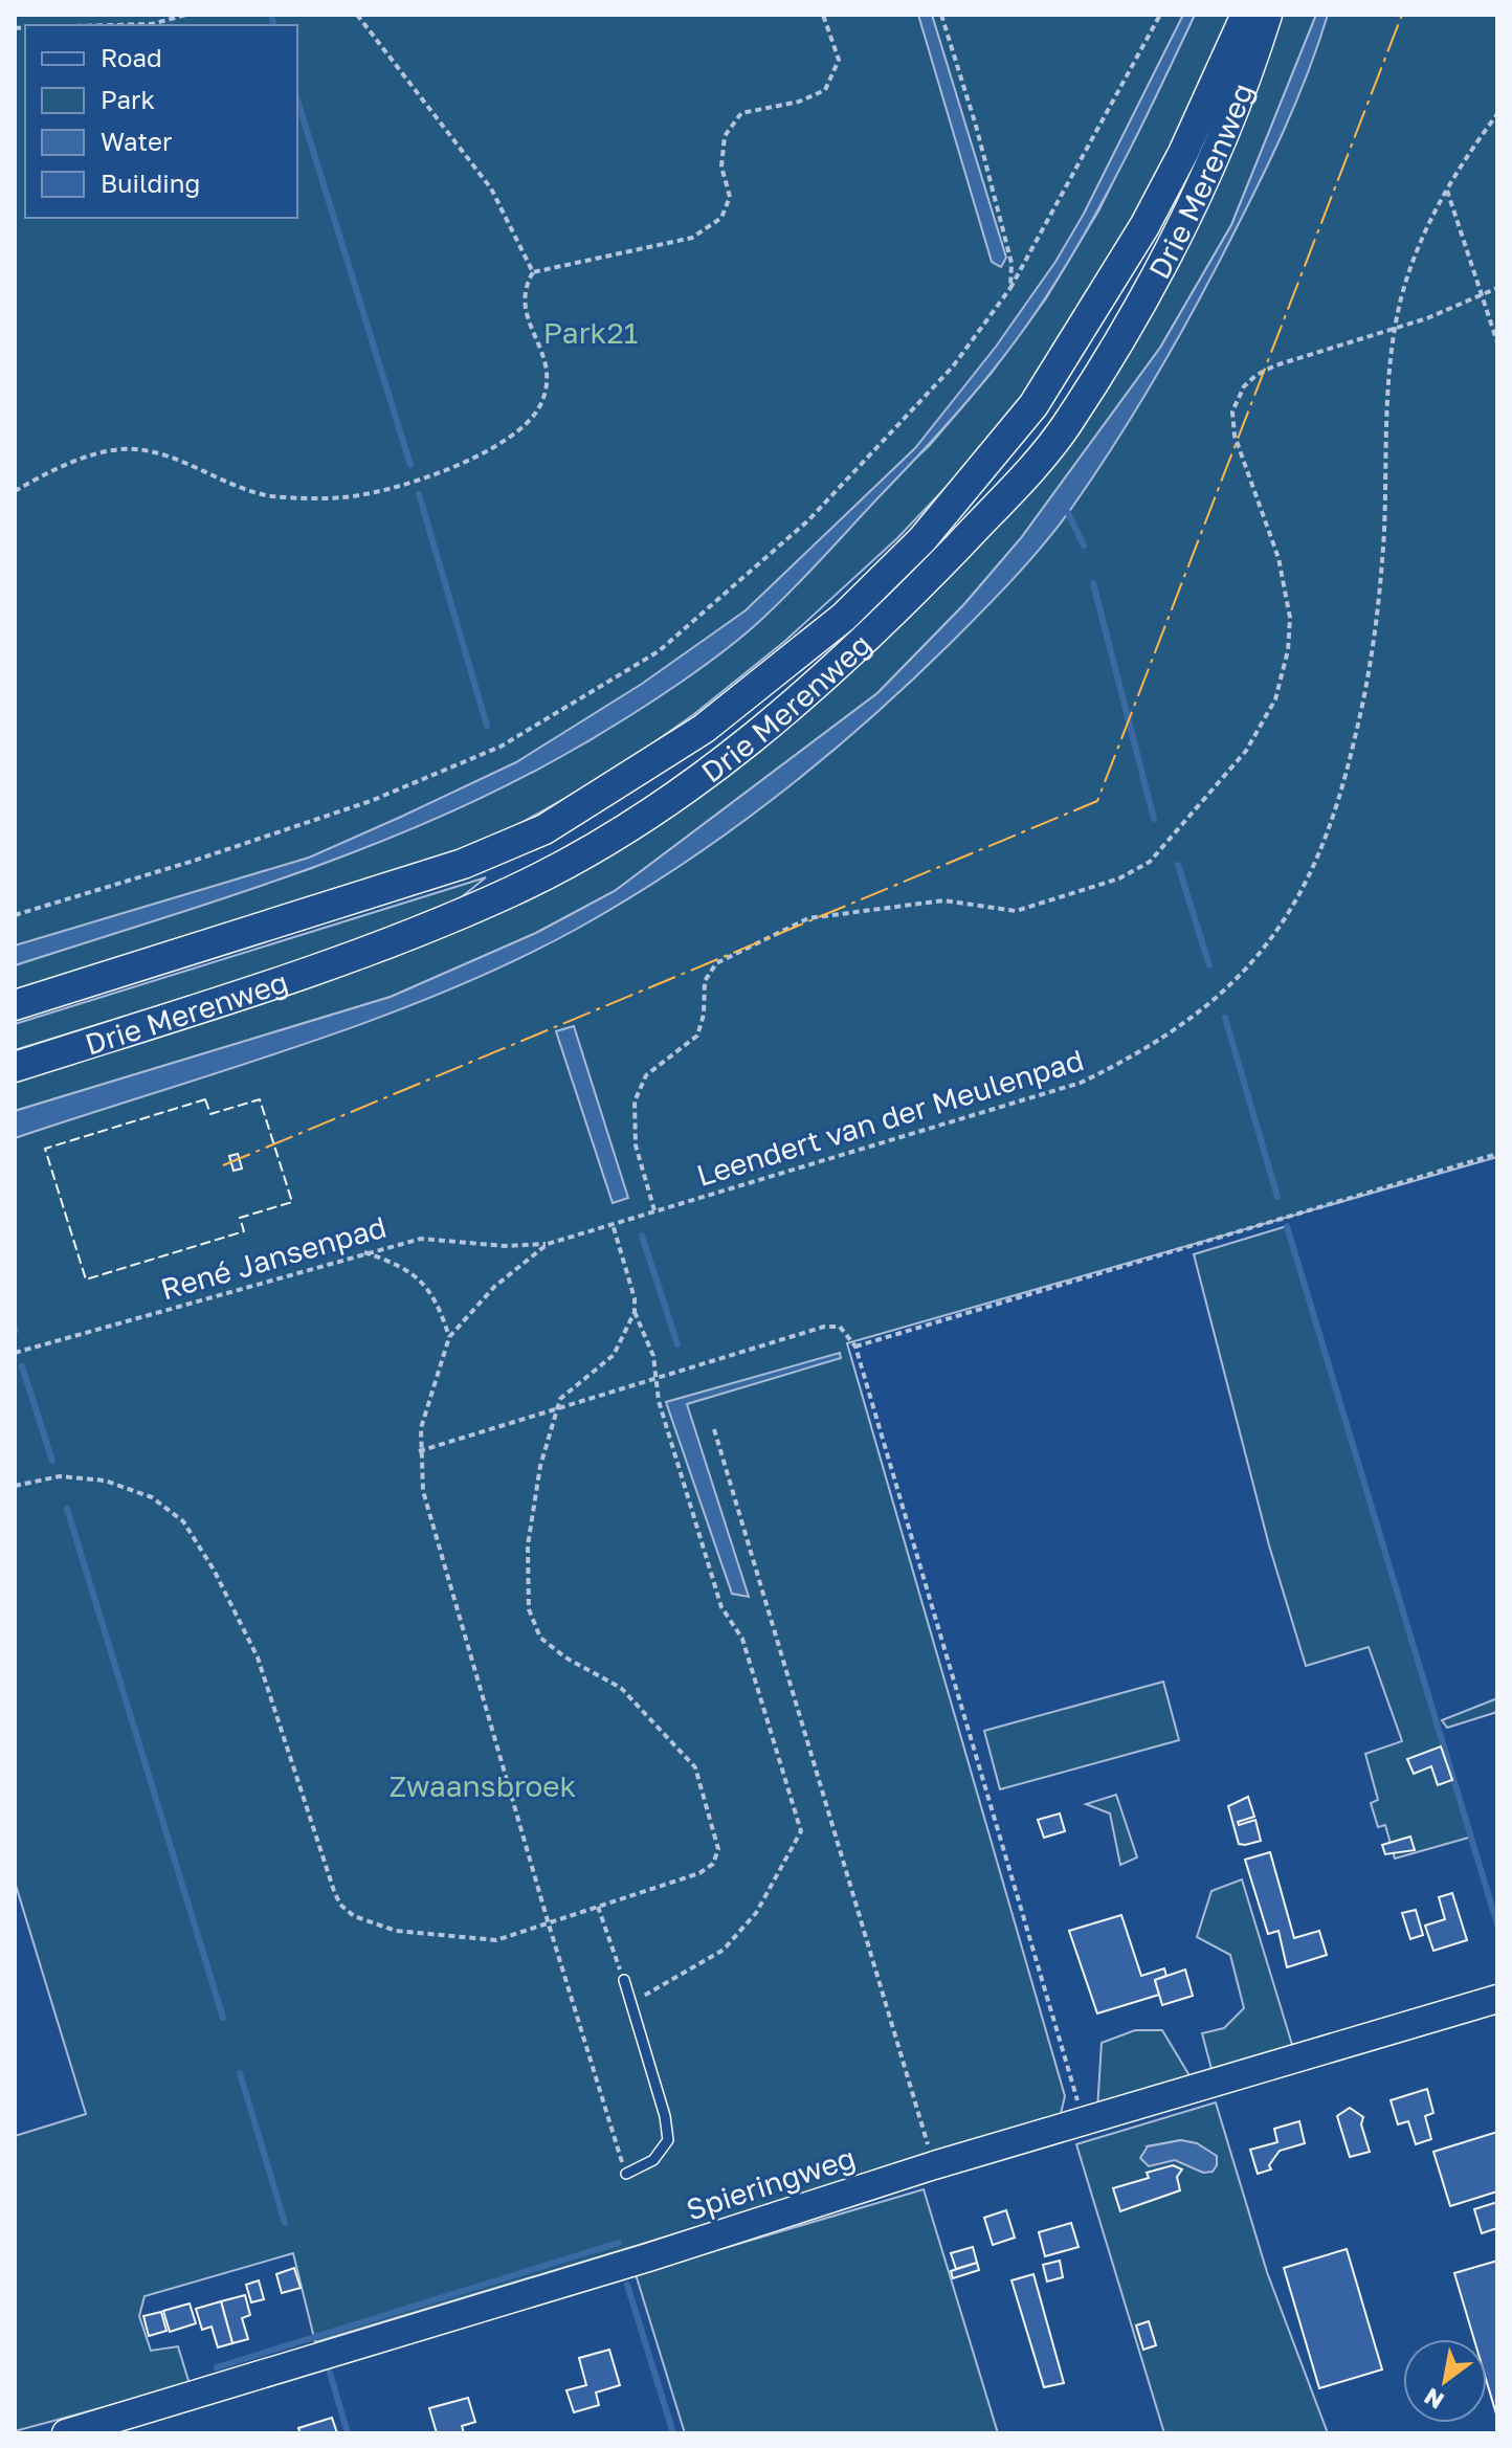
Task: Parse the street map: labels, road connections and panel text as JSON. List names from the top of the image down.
{
  "streets": {
    "main road": ["Drie Merenweg"],
    "street": ["Spieringweg"],
    "path": ["Leendert van der Meulenpad", "René Jansenpad"]
  },
  "crossings": [
    ["Leendert van der Meulenpad", "René Jansenpad"]
  ],
  "parks": ["Park21", "Zwaansbroek"],
  "legend": [
    "Road",
    "Park",
    "Water",
    "Building"
  ],
  "north": "bottom left"
}
